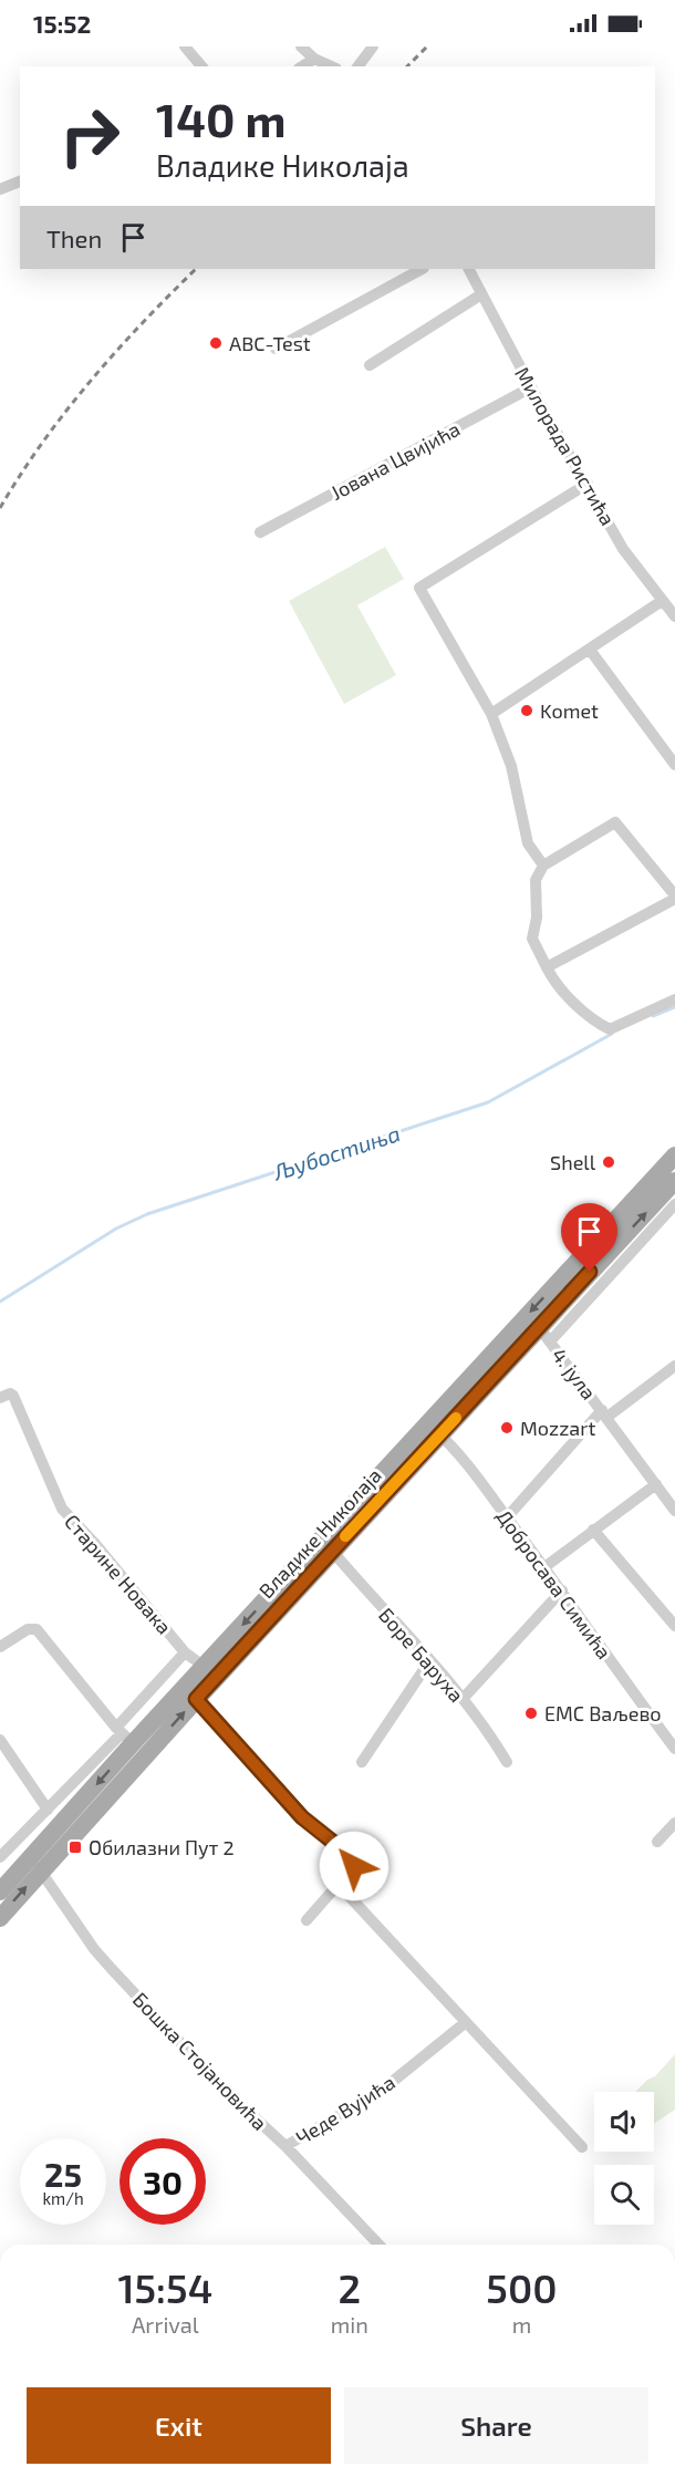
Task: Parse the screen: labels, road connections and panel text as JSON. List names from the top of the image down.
{
  "streets": {
    "main road": ["Владике Николаја"],
    "street": [
      "Милорада Ристића",
      "Јована Цвијића",
      "4. јула",
      "Старине Новака",
      "Добросава Симића",
      "Боре Баруха",
      "Бошка Стојановића",
      "Чеде Вујића"
    ]
  },
  "crossings": [
    ["Милорада Ристића", "Јована Цвијића"],
    ["4. јула", "Владике Николаја"],
    ["Владике Николаја", "Старине Новака"],
    ["Владике Николаја", "Добросава Симића"],
    ["Владике Николаја", "Боре Баруха"],
    ["Владике Николаја", "Бошка Стојановића"],
    ["Старине Новака", "Бошка Стојановића"],
    ["Бошка Стојановића", "Чеде Вујића"]
  ],
  "water": ["Љубостиња"],
  "places": {
    "other": [
      "ABC-Test",
      "Komet",
      "Shell",
      "Mozzart",
      "ЕМС Ваљево"
    ],
    "transit": ["Обилазни Пут 2"]
  },
  "page": {
    "status": "15:52",
    "turn": ["140 m", "Владике Николаја"],
    "then": "Then",
    "speed": "25 km/h",
    "limit": "30",
    "eta": [
      "15:54",
      "Arrival",
      "2",
      "min",
      "500",
      "m"
    ],
    "buttons": ["Exit", "Share"]
  }
}
